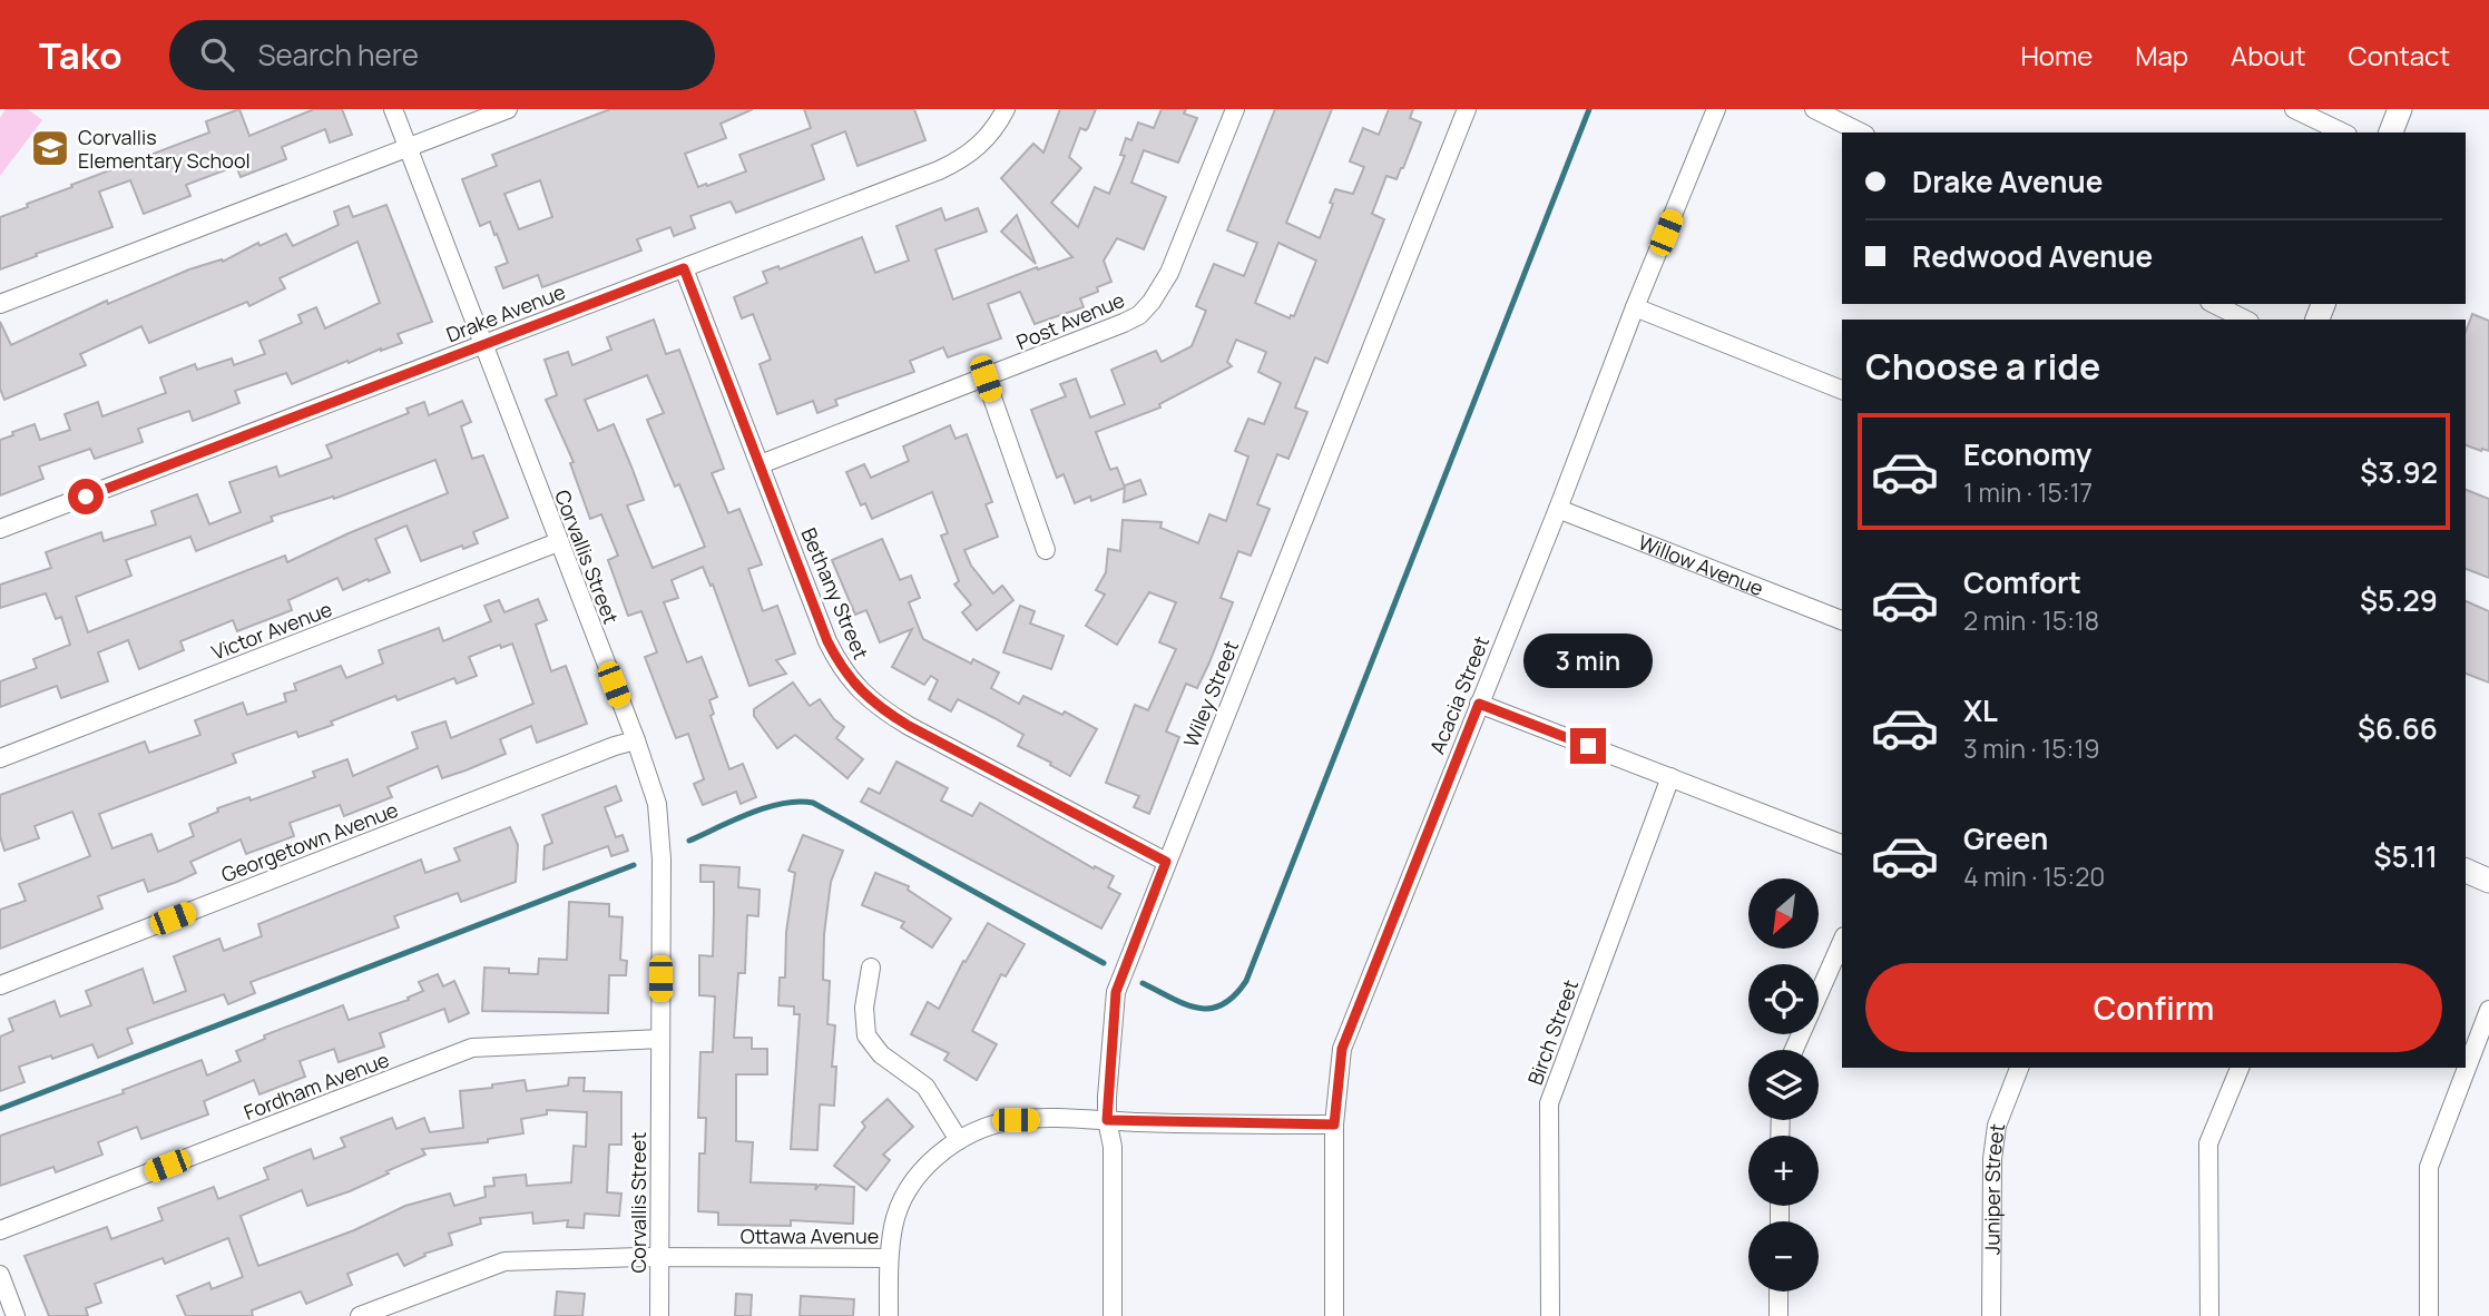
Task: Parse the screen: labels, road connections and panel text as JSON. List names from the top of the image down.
{
  "streets": {
    "street": [
      "Drake Avenue",
      "Post Avenue",
      "Corvallis Street",
      "Willow Avenue",
      "Bethany Street",
      "Victor Avenue",
      "Wiley Street",
      "Acacia Street",
      "Georgetown Avenue",
      "Birch Street",
      "Fordham Avenue",
      "Juniper Street",
      "Ottawa Avenue"
    ]
  },
  "crossings": [
    ["Drake Avenue", "Corvallis Street"],
    ["Drake Avenue", "Bethany Street"],
    ["Post Avenue", "Bethany Street"],
    ["Corvallis Street", "Victor Avenue"],
    ["Corvallis Street", "Georgetown Avenue"],
    ["Corvallis Street", "Fordham Avenue"],
    ["Corvallis Street", "Ottawa Avenue"],
    ["Willow Avenue", "Acacia Street"],
    ["Bethany Street", "Wiley Street"],
    ["Wiley Street", "Ottawa Avenue"],
    ["Acacia Street", "Ottawa Avenue"]
  ],
  "places": {
    "school or university": ["Corvallis Elementary School"]
  },
  "north": "bottom left",
  "page": {
    "header": "Tako",
    "search": "Search here",
    "nav": [
      "Home",
      "Map",
      "About",
      "Contact"
    ],
    "banner": ["Drake Avenue", "Redwood Avenue"],
    "heading": "Choose a ride",
    "list": [
      {
        "name": "Economy",
        "note": "1 min · 15:17",
        "value": "$3.92"
      },
      {
        "name": "Comfort",
        "note": "2 min · 15:18",
        "value": "$5.29"
      },
      {
        "name": "XL",
        "note": "3 min · 15:19",
        "value": "$6.66"
      },
      {
        "name": "Green",
        "note": "4 min · 15:20",
        "value": "$5.11"
      }
    ],
    "bubble": "3 min",
    "map_buttons": ["+", "−"],
    "buttons": "Confirm"
  }
}
